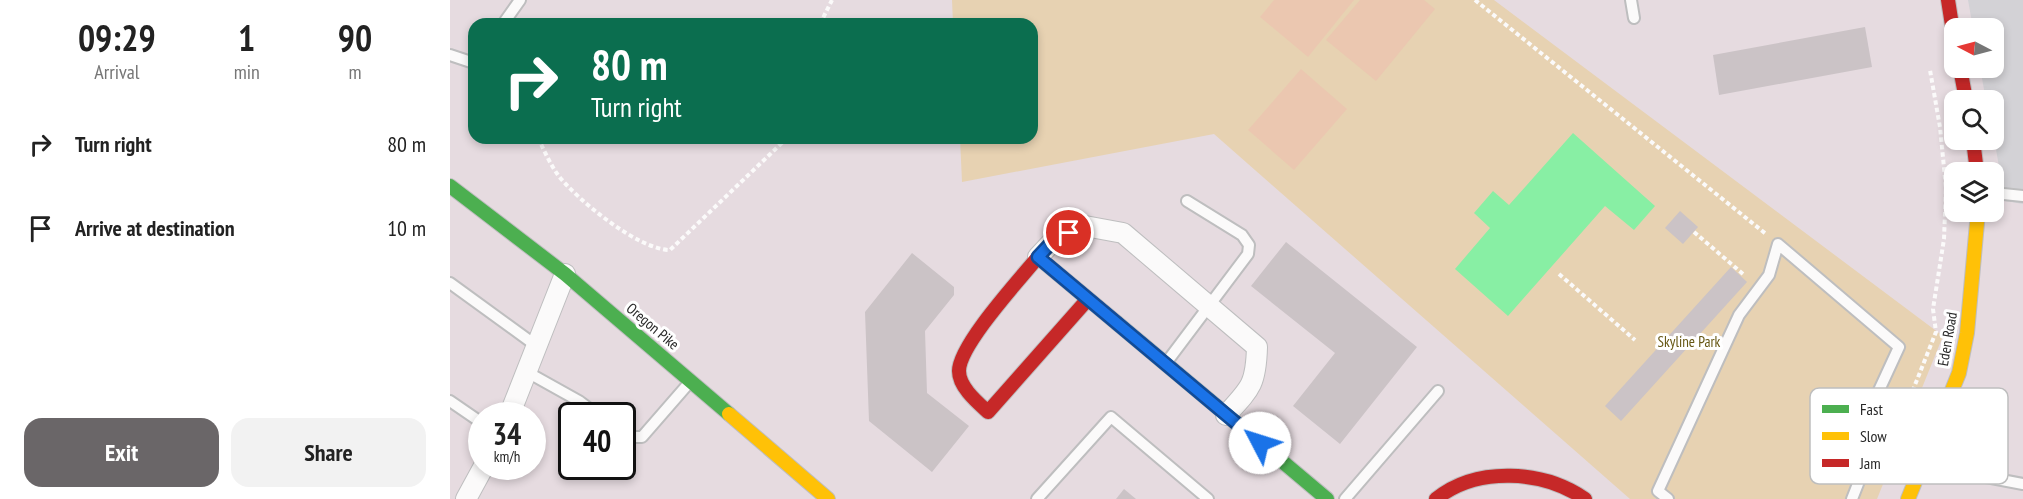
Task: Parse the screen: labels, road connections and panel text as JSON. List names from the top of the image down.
{
  "streets": {
    "street": ["Oregon Pike", "Eden Road"]
  },
  "parks": ["Skyline Park"],
  "legend": ["Fast", "Slow", "Jam"],
  "north": "left",
  "page": {
    "eta": [
      "09:29",
      "Arrival",
      "1",
      "min",
      "90",
      "m"
    ],
    "turn": ["80 m", "Turn right"],
    "list": [
      {
        "name": "Turn right",
        "value": "80 m"
      },
      {
        "name": "Arrive at destination",
        "value": "10 m"
      }
    ],
    "speed": "34 km/h",
    "limit": "40",
    "buttons": ["Exit", "Share"]
  }
}
